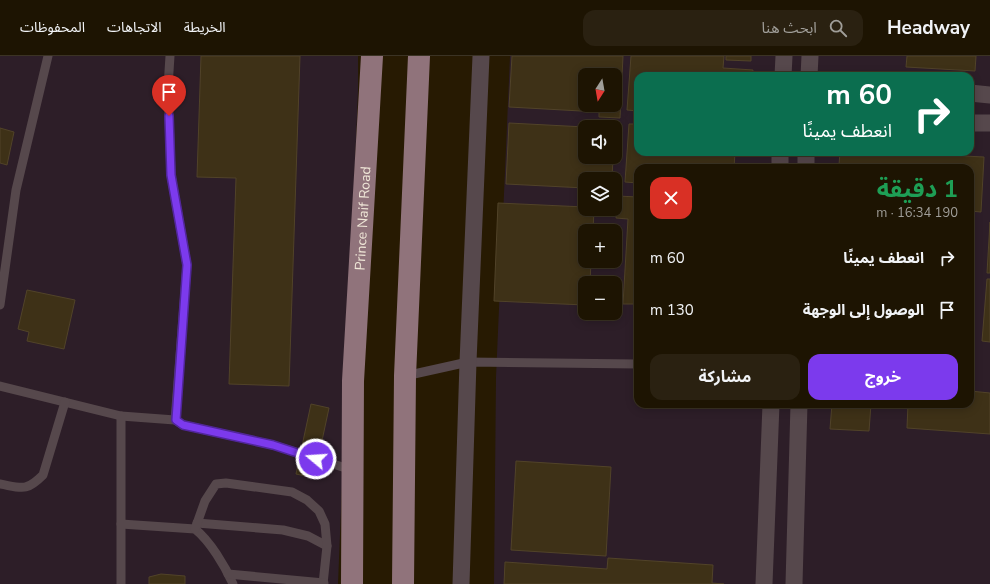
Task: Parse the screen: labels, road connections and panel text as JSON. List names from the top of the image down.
{
  "streets": {
    "main road": ["Prince Naif Road"]
  },
  "north": "bottom",
  "page": {
    "header": "Headway",
    "search": "ابحث هنا",
    "nav": ["الخريطة", "الاتجاهات", "المحفوظات"],
    "map_buttons": ["+", "−"],
    "turn": ["60 m", "انعطف يمينًا"],
    "heading": ["1 دقيقة", "190 m · 16:34"],
    "list": [
      {
        "name": "انعطف يمينًا",
        "value": "60 m"
      },
      {
        "name": "الوصول إلى الوجهة",
        "value": "130 m"
      }
    ],
    "buttons": ["خروج", "مشاركة"]
  }
}
